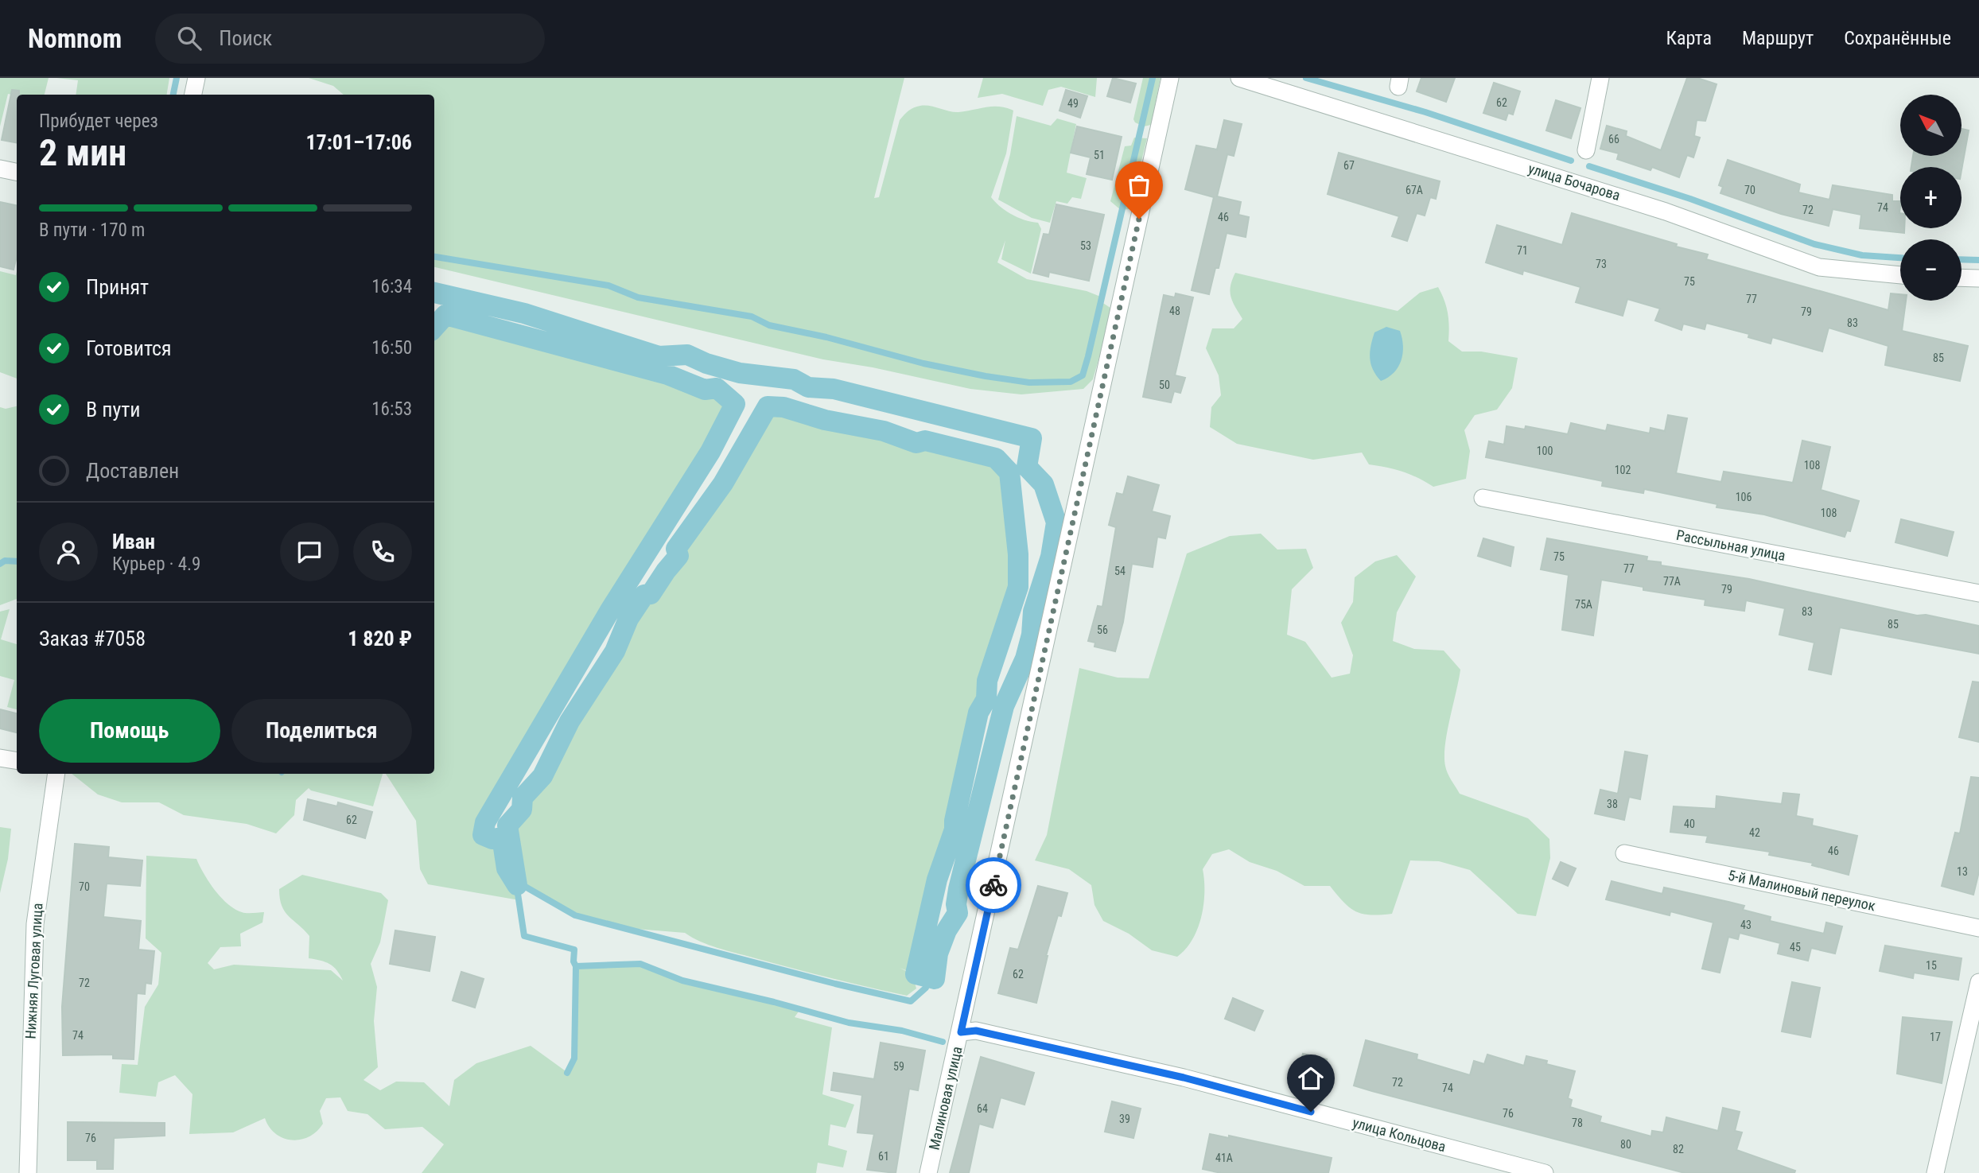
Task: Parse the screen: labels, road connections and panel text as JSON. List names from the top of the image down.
{
  "streets": {
    "street": [
      "улица Бочарова",
      "Рассыльная улица",
      "5-й Малиновый переулок",
      "Нижняя Луговая улица",
      "Малиновая улица",
      "улица Кольцова"
    ]
  },
  "crossings": [
    ["Малиновая улица", "улица Кольцова"]
  ],
  "house_numbers": [
    "62",
    "49",
    "66",
    "51",
    "67",
    "67А",
    "70",
    "74",
    "72",
    "46",
    "53",
    "71",
    "73",
    "75",
    "77",
    "48",
    "79",
    "83",
    "85",
    "50",
    "100",
    "108",
    "102",
    "106",
    "108",
    "75",
    "77",
    "54",
    "77А",
    "79",
    "75А",
    "83",
    "85",
    "56",
    "38",
    "62",
    "40",
    "42",
    "46",
    "13",
    "70",
    "43",
    "45",
    "15",
    "62",
    "72",
    "74",
    "17",
    "59",
    "72",
    "74",
    "64",
    "76",
    "39",
    "78",
    "76",
    "80",
    "82",
    "61",
    "41А"
  ],
  "north": "top left",
  "page": {
    "header": "Nomnom",
    "search": "Поиск",
    "nav": ["Карта", "Маршрут", "Сохранённые"],
    "map_buttons": ["+", "−"],
    "heading": ["2 мин", "Прибудет через", "17:01–17:06"],
    "panel": [
      "Иван",
      "Курьер · 4.9",
      "Заказ #7058",
      "1 820 ₽"
    ],
    "bar": "В пути · 170 m",
    "list": [
      ["Принят", "16:34"],
      ["Готовится", "16:50"],
      ["В пути", "16:53"],
      "Доставлен"
    ],
    "buttons": ["Помощь", "Поделиться"]
  }
}
